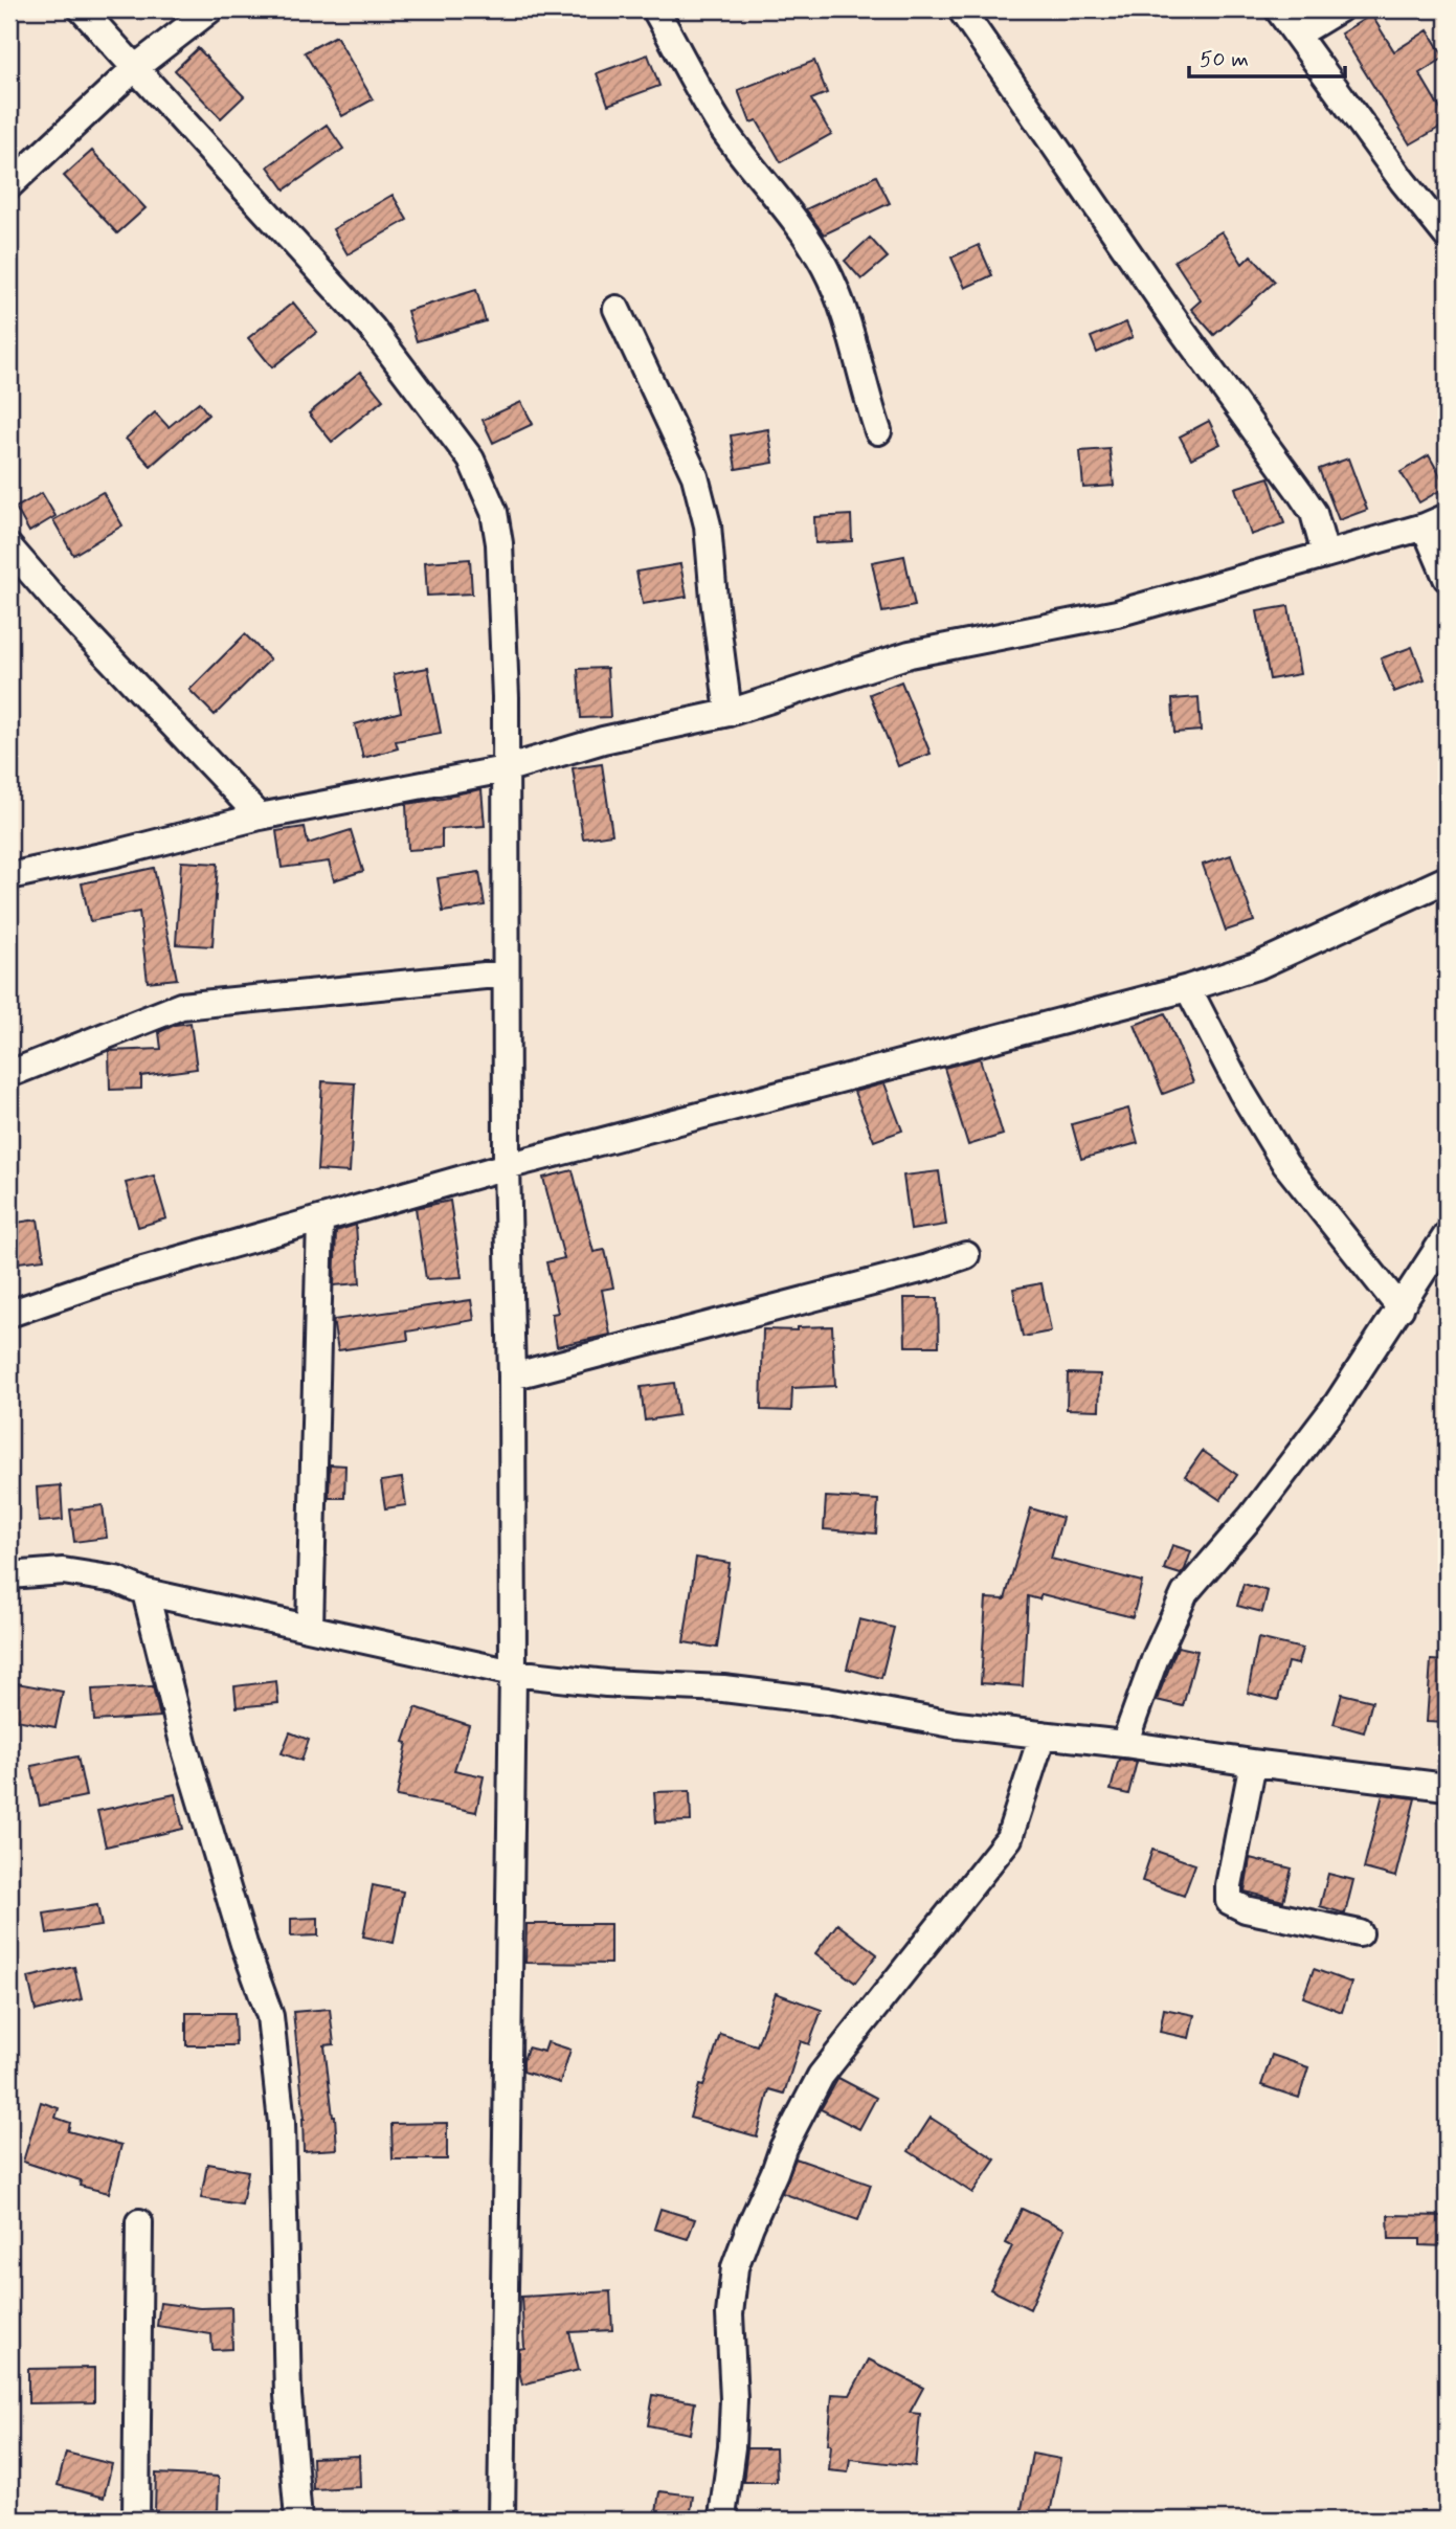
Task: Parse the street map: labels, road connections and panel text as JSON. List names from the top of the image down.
{
  "scale_bar": "50 m"
}
